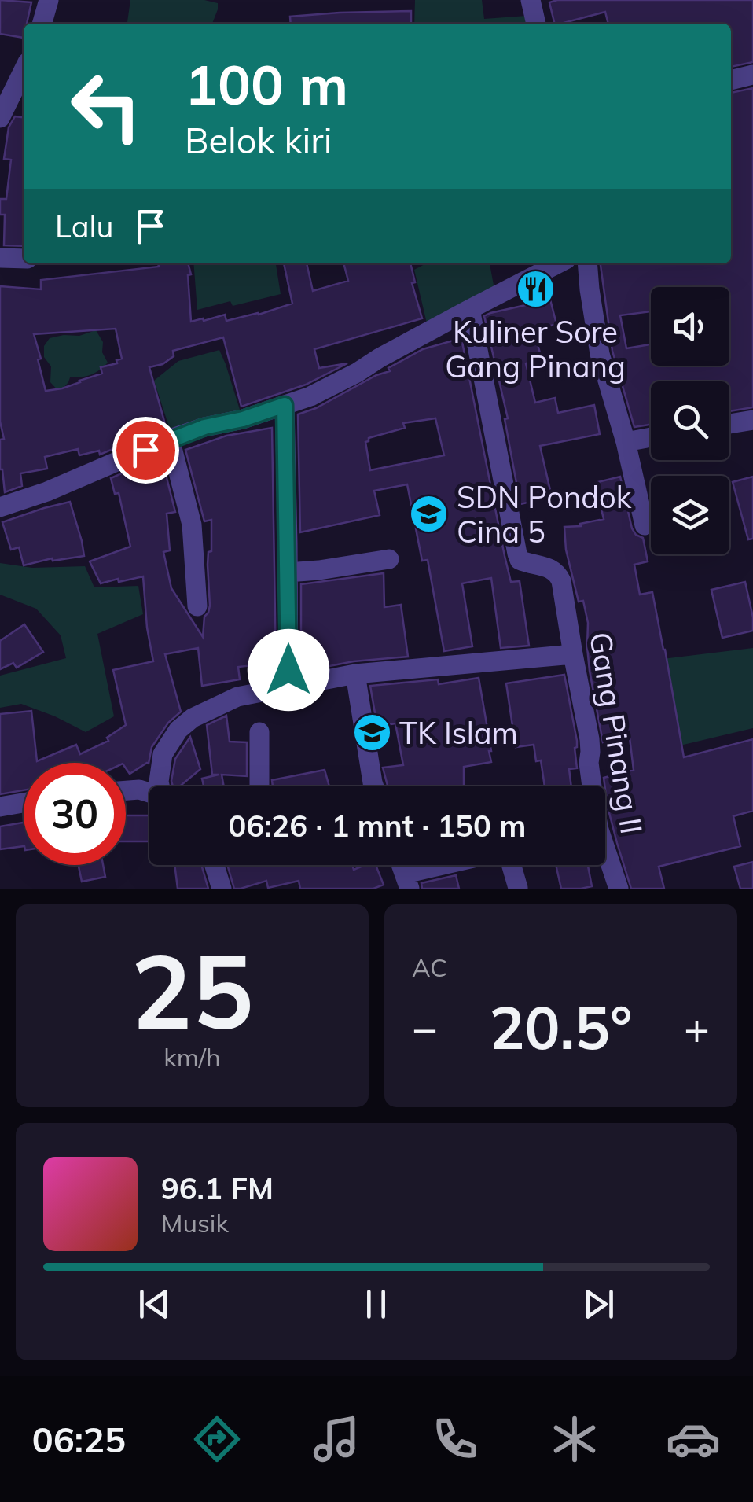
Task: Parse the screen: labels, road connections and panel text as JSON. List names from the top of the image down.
{
  "streets": {
    "street": ["Gang Pinang II"]
  },
  "places": {
    "restaurant": ["Kuliner Sore Gang Pinang"],
    "school or university": ["SDN Pondok Cina 5", "TK Islam"]
  },
  "page": {
    "turn": ["100 m", "Belok kiri"],
    "then": "Lalu",
    "limit": "30",
    "trip": "06:26 · 1 mnt · 150 m",
    "tile": [
      ["25", "km/h"],
      "AC"
    ],
    "heat": ["−", "20.5°", "+"],
    "song": ["96.1 FM", "Musik"],
    "tabs": "06:25"
  }
}
